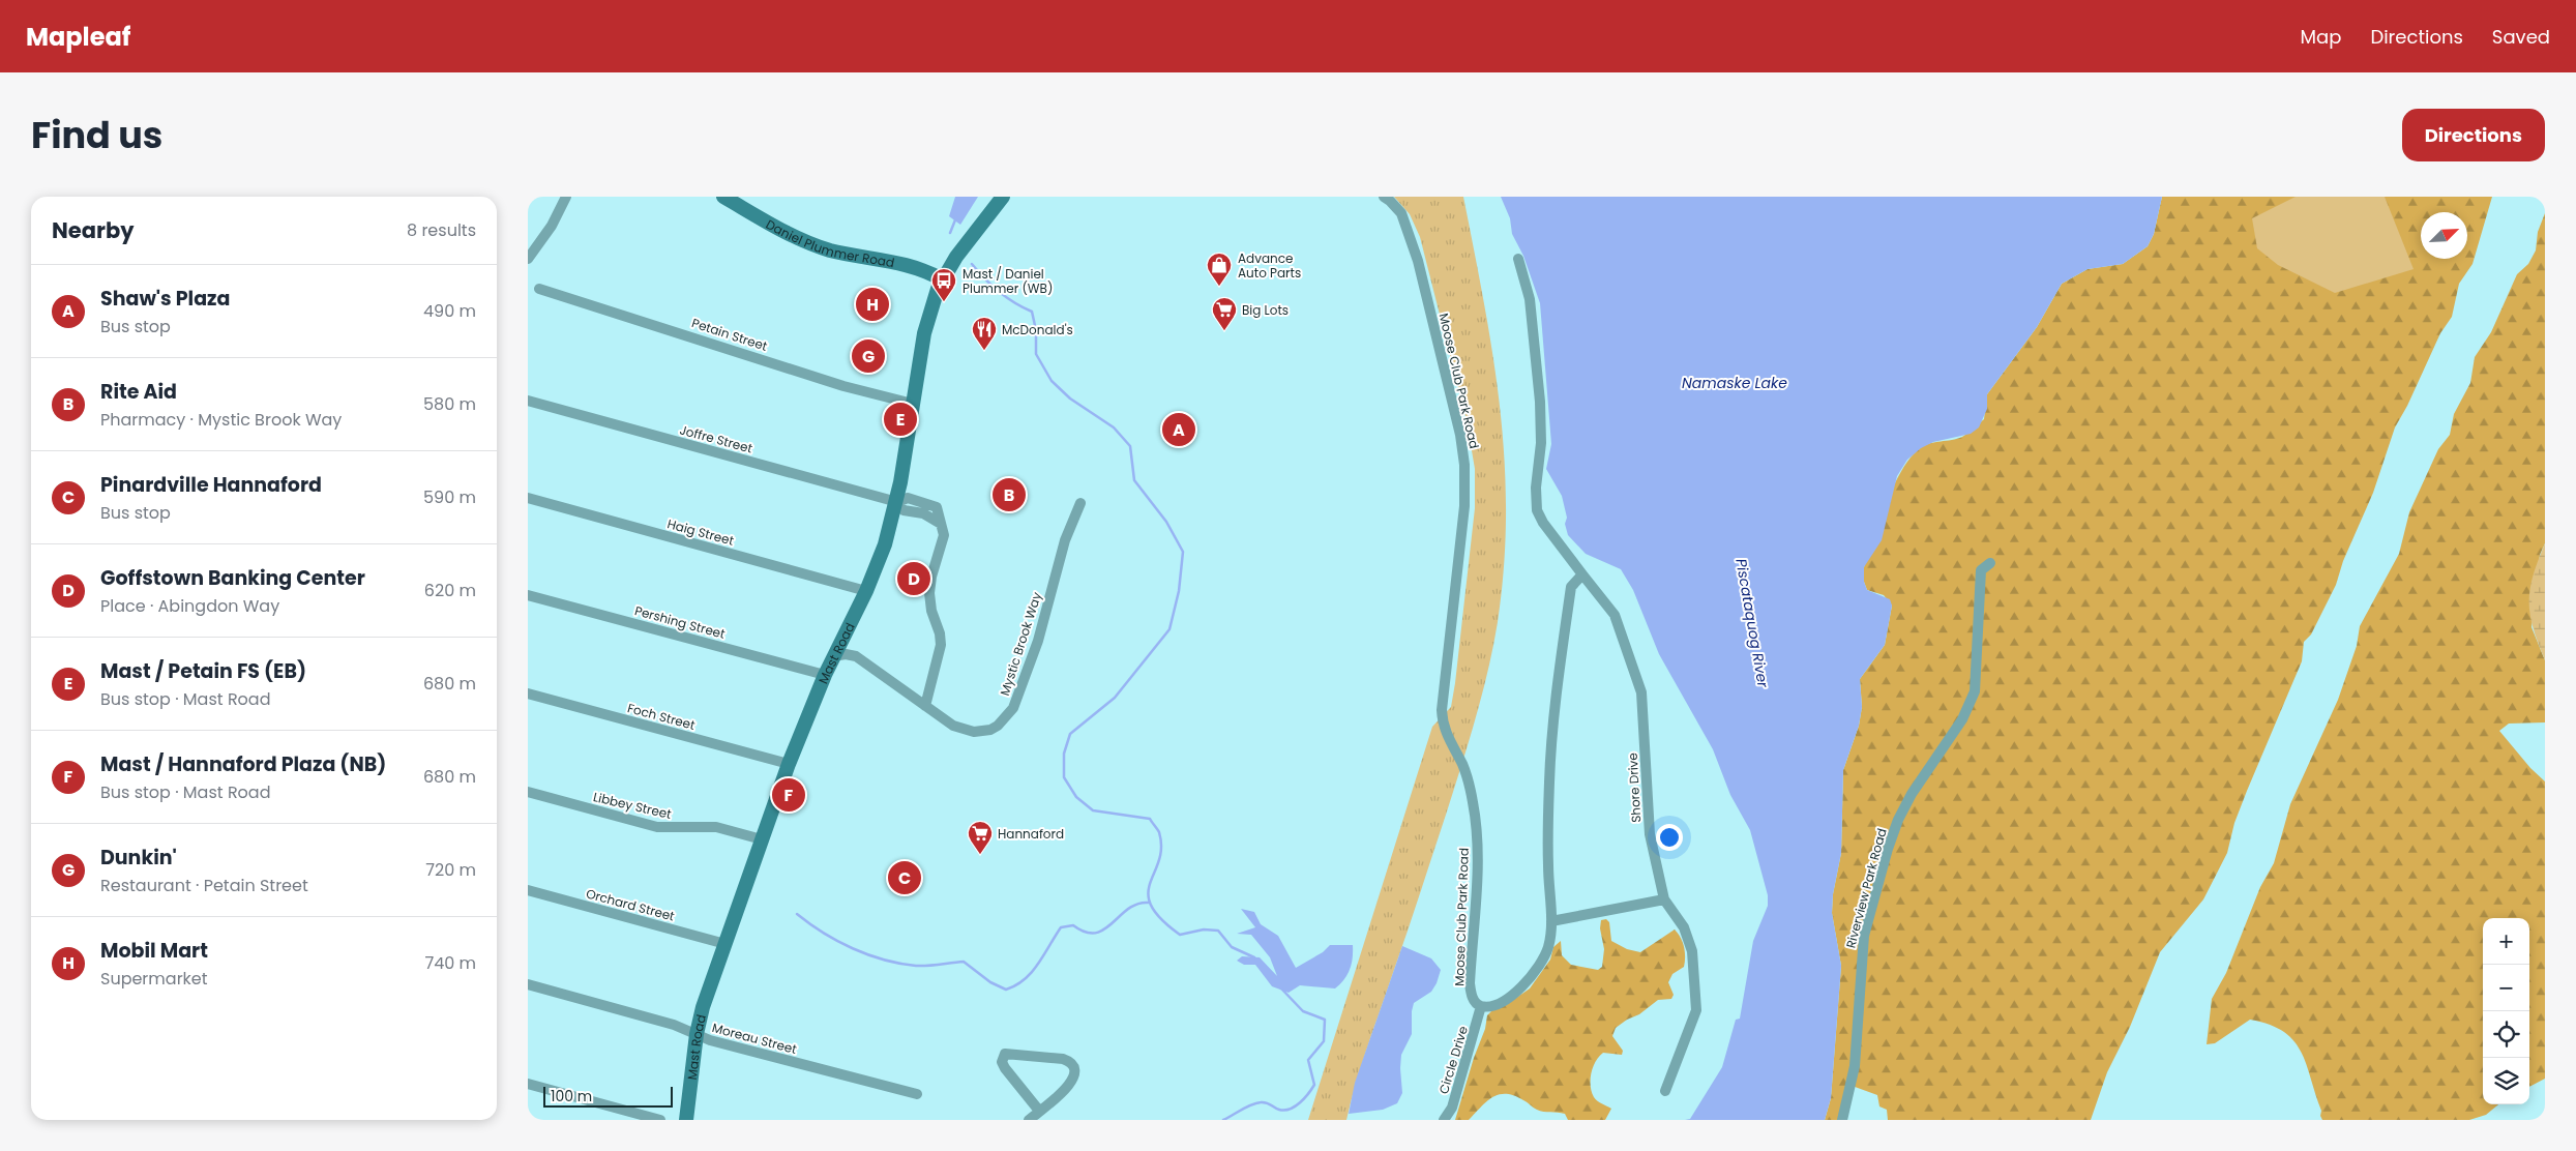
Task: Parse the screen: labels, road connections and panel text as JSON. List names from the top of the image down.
{
  "streets": {
    "main road": ["Daniel Plummer Road", "Mast Road"],
    "street": [
      "Petain Street",
      "Moose Club Park Road",
      "Joffre Street",
      "Haig Street",
      "Pershing Street",
      "Mystic Brook Way",
      "Foch Street",
      "Shore Drive",
      "Libbey Street",
      "Riverview Park Road",
      "Orchard Street",
      "Moreau Street",
      "Circle Drive"
    ]
  },
  "crossings": [
    ["Daniel Plummer Road", "Mast Road"],
    ["Petain Street", "Mast Road"],
    ["Moose Club Park Road", "Circle Drive"],
    ["Joffre Street", "Mast Road"],
    ["Haig Street", "Mast Road"],
    ["Pershing Street", "Mast Road"],
    ["Mystic Brook Way", "Mast Road"],
    ["Mast Road", "Foch Street"],
    ["Mast Road", "Libbey Street"],
    ["Mast Road", "Orchard Street"],
    ["Mast Road", "Moreau Street"]
  ],
  "water": ["Namaske Lake", "Piscataquog River"],
  "places": {
    "shop": ["Advance Auto Parts"],
    "bus stop": ["Mast / Daniel Plummer (WB)"],
    "supermarket": ["Big Lots", "Hannaford"],
    "restaurant": ["McDonald's"]
  },
  "scale_bar": "100 m",
  "north": "top right",
  "page": {
    "header": "Mapleaf",
    "nav": ["Map", "Directions", "Saved"],
    "title": "Find us",
    "buttons": "Directions",
    "heading": ["Nearby", "8 results"],
    "list": [
      {
        "mark": "A",
        "name": "Shaw's Plaza",
        "note": "Bus stop",
        "value": "490 m"
      },
      {
        "mark": "B",
        "name": "Rite Aid",
        "note": "Pharmacy · Mystic Brook Way",
        "value": "580 m"
      },
      {
        "mark": "C",
        "name": "Pinardville Hannaford",
        "note": "Bus stop",
        "value": "590 m"
      },
      {
        "mark": "D",
        "name": "Goffstown Banking Center",
        "note": "Place · Abingdon Way",
        "value": "620 m"
      },
      {
        "mark": "E",
        "name": "Mast / Petain FS (EB)",
        "note": "Bus stop · Mast Road",
        "value": "680 m"
      },
      {
        "mark": "F",
        "name": "Mast / Hannaford Plaza (NB)",
        "note": "Bus stop · Mast Road",
        "value": "680 m"
      },
      {
        "mark": "G",
        "name": "Dunkin'",
        "note": "Restaurant · Petain Street",
        "value": "720 m"
      },
      {
        "mark": "H",
        "name": "Mobil Mart",
        "note": "Supermarket",
        "value": "740 m"
      }
    ],
    "pins": [
      "H",
      "G",
      "E",
      "A",
      "B",
      "D",
      "F",
      "C"
    ],
    "map_buttons": ["+", "−"],
    "scale": "100 m"
  }
}
